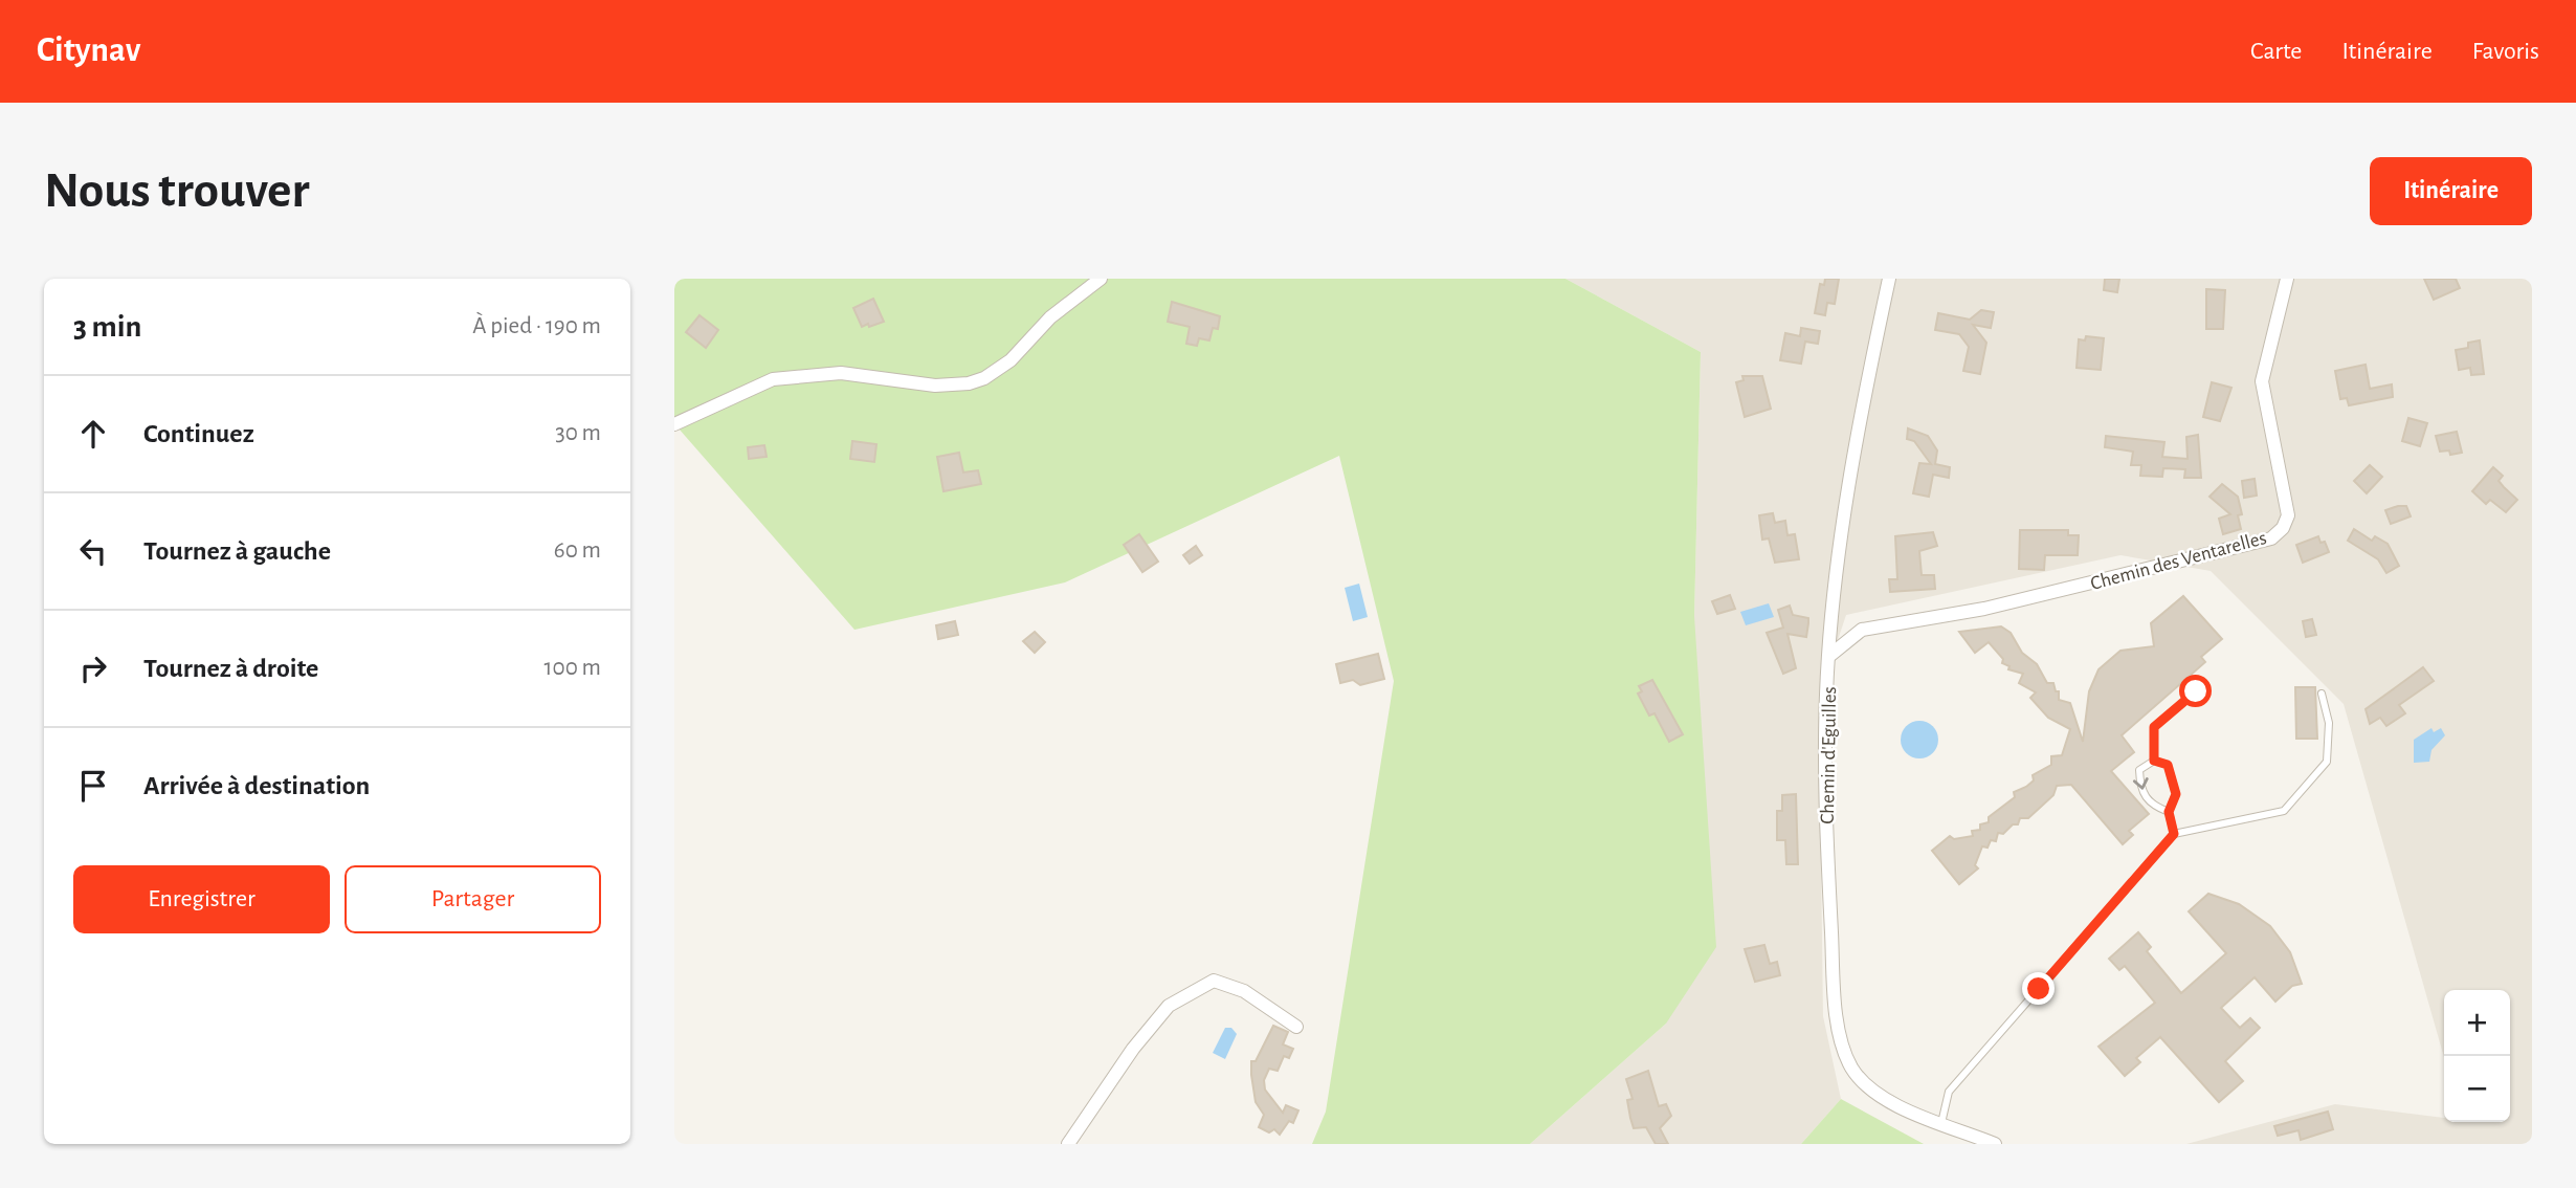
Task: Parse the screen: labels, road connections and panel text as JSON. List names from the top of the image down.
{
  "streets": {
    "street": ["Chemin des Ventarelles", "Chemin d'Eguilles"]
  },
  "crossings": [
    ["Chemin des Ventarelles", "Chemin d'Eguilles"]
  ],
  "page": {
    "header": "Citynav",
    "nav": ["Carte", "Itinéraire", "Favoris"],
    "buttons": [
      "Itinéraire",
      ["Enregistrer", "Partager"]
    ],
    "title": "Nous trouver",
    "heading": ["3 min", "À pied · 190 m"],
    "list": [
      ["Continuez", "30 m"],
      ["Tournez à gauche", "60 m"],
      ["Tournez à droite", "100 m"],
      "Arrivée à destination"
    ],
    "map_buttons": ["+", "−"]
  }
}
